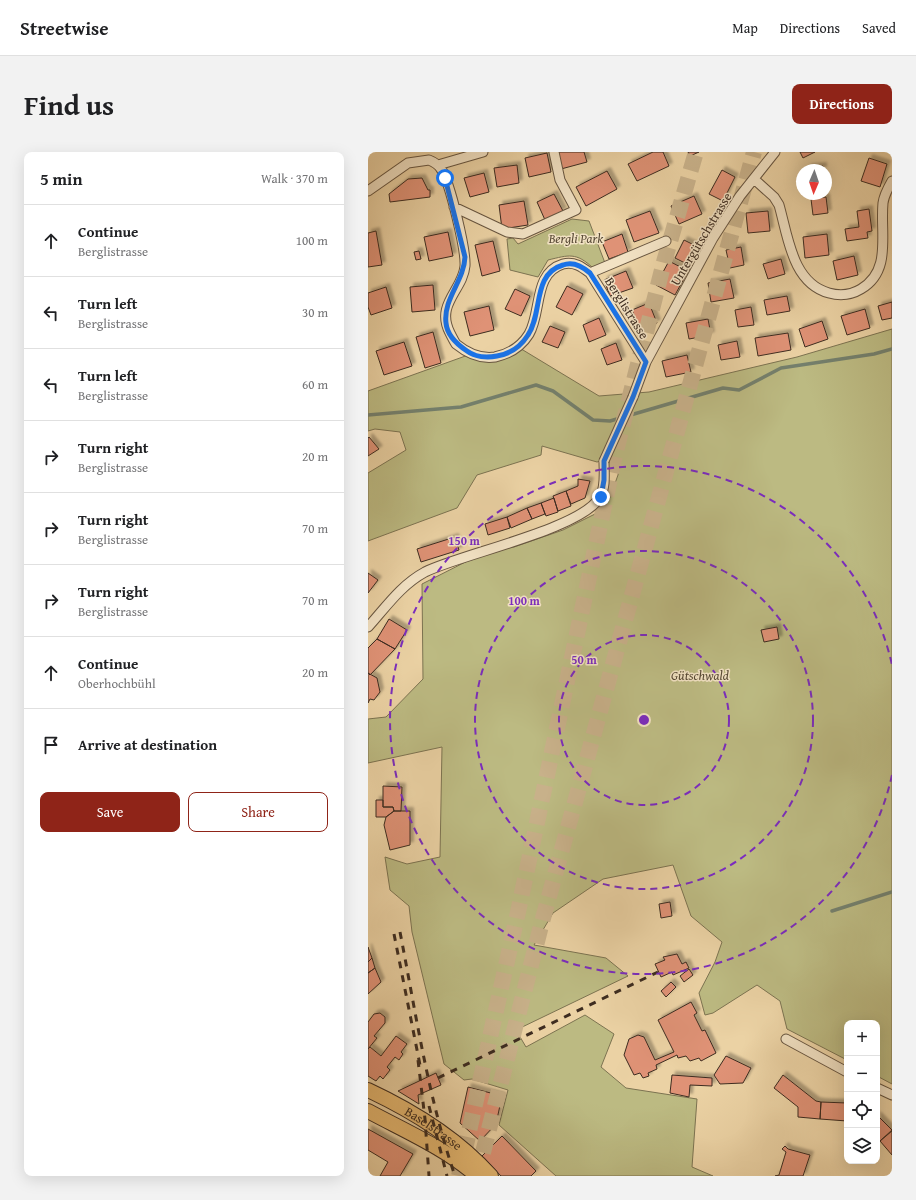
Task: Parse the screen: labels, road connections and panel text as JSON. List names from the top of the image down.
{
  "streets": {
    "main road": ["Baselstrasse"],
    "street": ["Untergütschstrasse", "Berglistrasse"]
  },
  "crossings": [
    ["Untergütschstrasse", "Berglistrasse"]
  ],
  "parks": ["Bergli Park", "Gütschwald"],
  "north": "bottom",
  "page": {
    "header": "Streetwise",
    "nav": ["Map", "Directions", "Saved"],
    "title": "Find us",
    "buttons": [
      "Directions",
      ["Save", "Share"]
    ],
    "heading": ["5 min", "Walk · 370 m"],
    "list": [
      ["Continue", "Berglistrasse", "100 m"],
      ["Turn left", "Berglistrasse", "30 m"],
      ["Turn left", "Berglistrasse", "60 m"],
      ["Turn right", "Berglistrasse", "20 m"],
      ["Turn right", "Berglistrasse", "70 m"],
      ["Turn right", "Berglistrasse", "70 m"],
      ["Continue", "Oberhochbühl", "20 m"],
      "Arrive at destination"
    ],
    "map_buttons": ["+", "−"]
  },
  "rings": ["150 m", "100 m", "50 m"]
}
